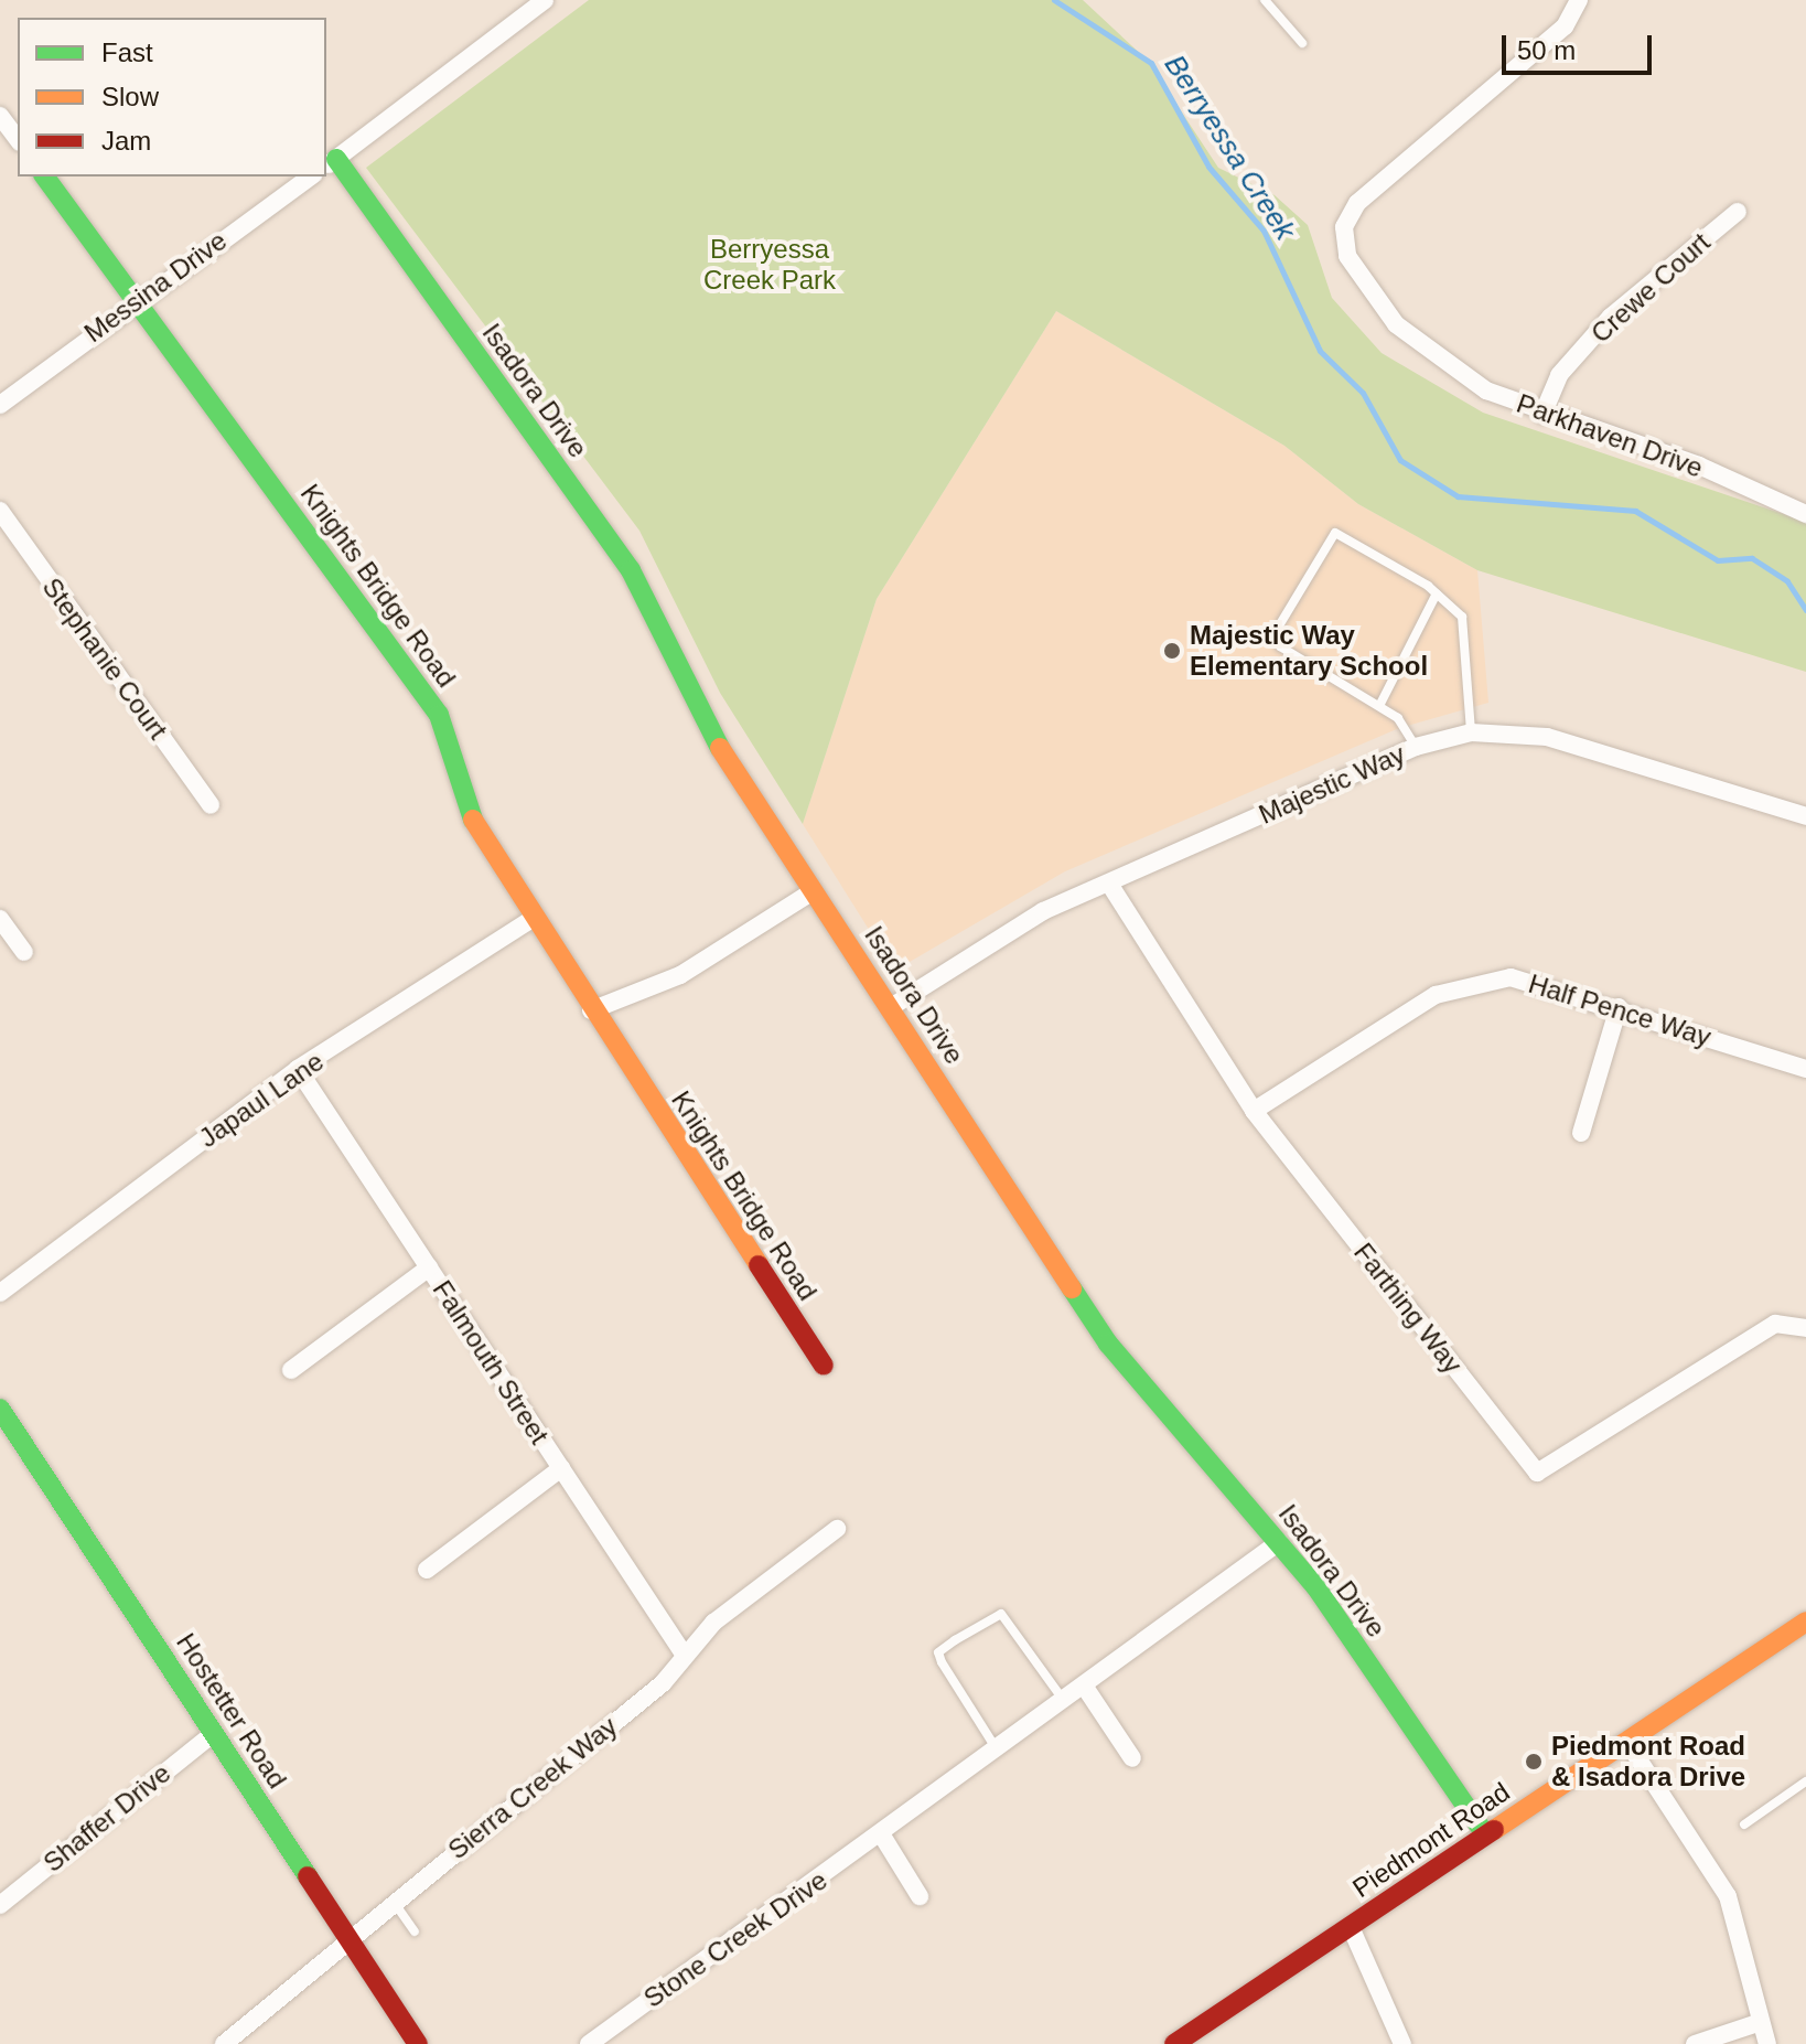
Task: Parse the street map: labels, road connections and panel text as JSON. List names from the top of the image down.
{
  "streets": {
    "street": [
      "Messina Drive",
      "Crewe Court",
      "Isadora Drive",
      "Parkhaven Drive",
      "Knights Bridge Road",
      "Stephanie Court",
      "Majestic Way",
      "Half Pence Way",
      "Japaul Lane",
      "Farthing Way",
      "Falmouth Street",
      "Hostetter Road",
      "Sierra Creek Way",
      "Shaffer Drive",
      "Piedmont Road",
      "Stone Creek Drive"
    ]
  },
  "crossings": [
    ["Messina Drive", "Knights Bridge Road"],
    ["Crewe Court", "Parkhaven Drive"],
    ["Isadora Drive", "Majestic Way"],
    ["Isadora Drive", "Piedmont Road"],
    ["Isadora Drive", "Stone Creek Drive"],
    ["Knights Bridge Road", "Japaul Lane"],
    ["Majestic Way", "Farthing Way"],
    ["Half Pence Way", "Farthing Way"],
    ["Japaul Lane", "Falmouth Street"],
    ["Falmouth Street", "Sierra Creek Way"],
    ["Hostetter Road", "Sierra Creek Way"],
    ["Hostetter Road", "Shaffer Drive"]
  ],
  "water": ["Berryessa Creek"],
  "parks": ["Berryessa Creek Park"],
  "places": ["Majestic Way Elementary School", "Piedmont Road & Isadora Drive"],
  "legend": ["Fast", "Slow", "Jam"],
  "scale_bar": "50 m"
}
